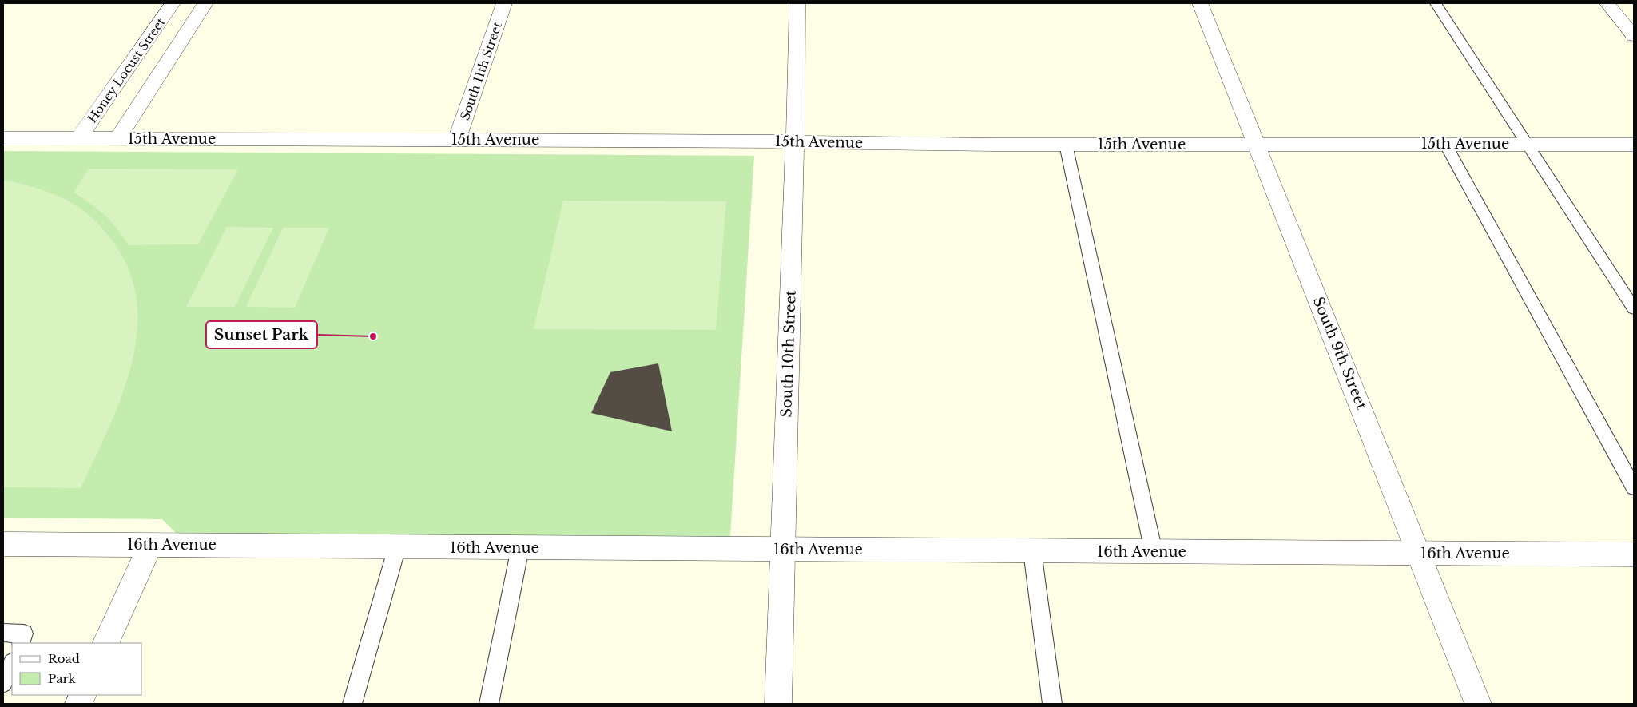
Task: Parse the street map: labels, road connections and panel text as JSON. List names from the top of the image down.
{
  "streets": {
    "street": [
      "Honey Locust Street",
      "South 11th Street",
      "15th Avenue",
      "South 9th Street",
      "South 10th Street",
      "16th Avenue"
    ]
  },
  "crossings": [
    ["Honey Locust Street", "15th Avenue"],
    ["South 11th Street", "15th Avenue"],
    ["15th Avenue", "South 9th Street"],
    ["15th Avenue", "South 10th Street"],
    ["South 9th Street", "16th Avenue"],
    ["South 10th Street", "16th Avenue"]
  ],
  "places": ["Sunset Park"],
  "legend": ["Road", "Park"]
}
